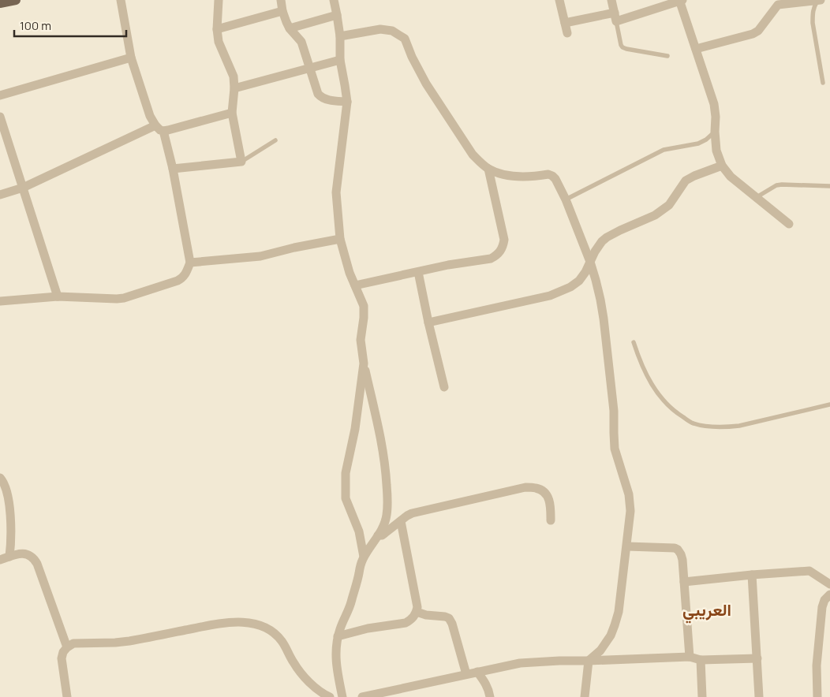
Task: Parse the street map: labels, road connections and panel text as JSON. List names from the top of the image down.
{
  "districts": ["العريبي"],
  "scale_bar": "100 m"
}
